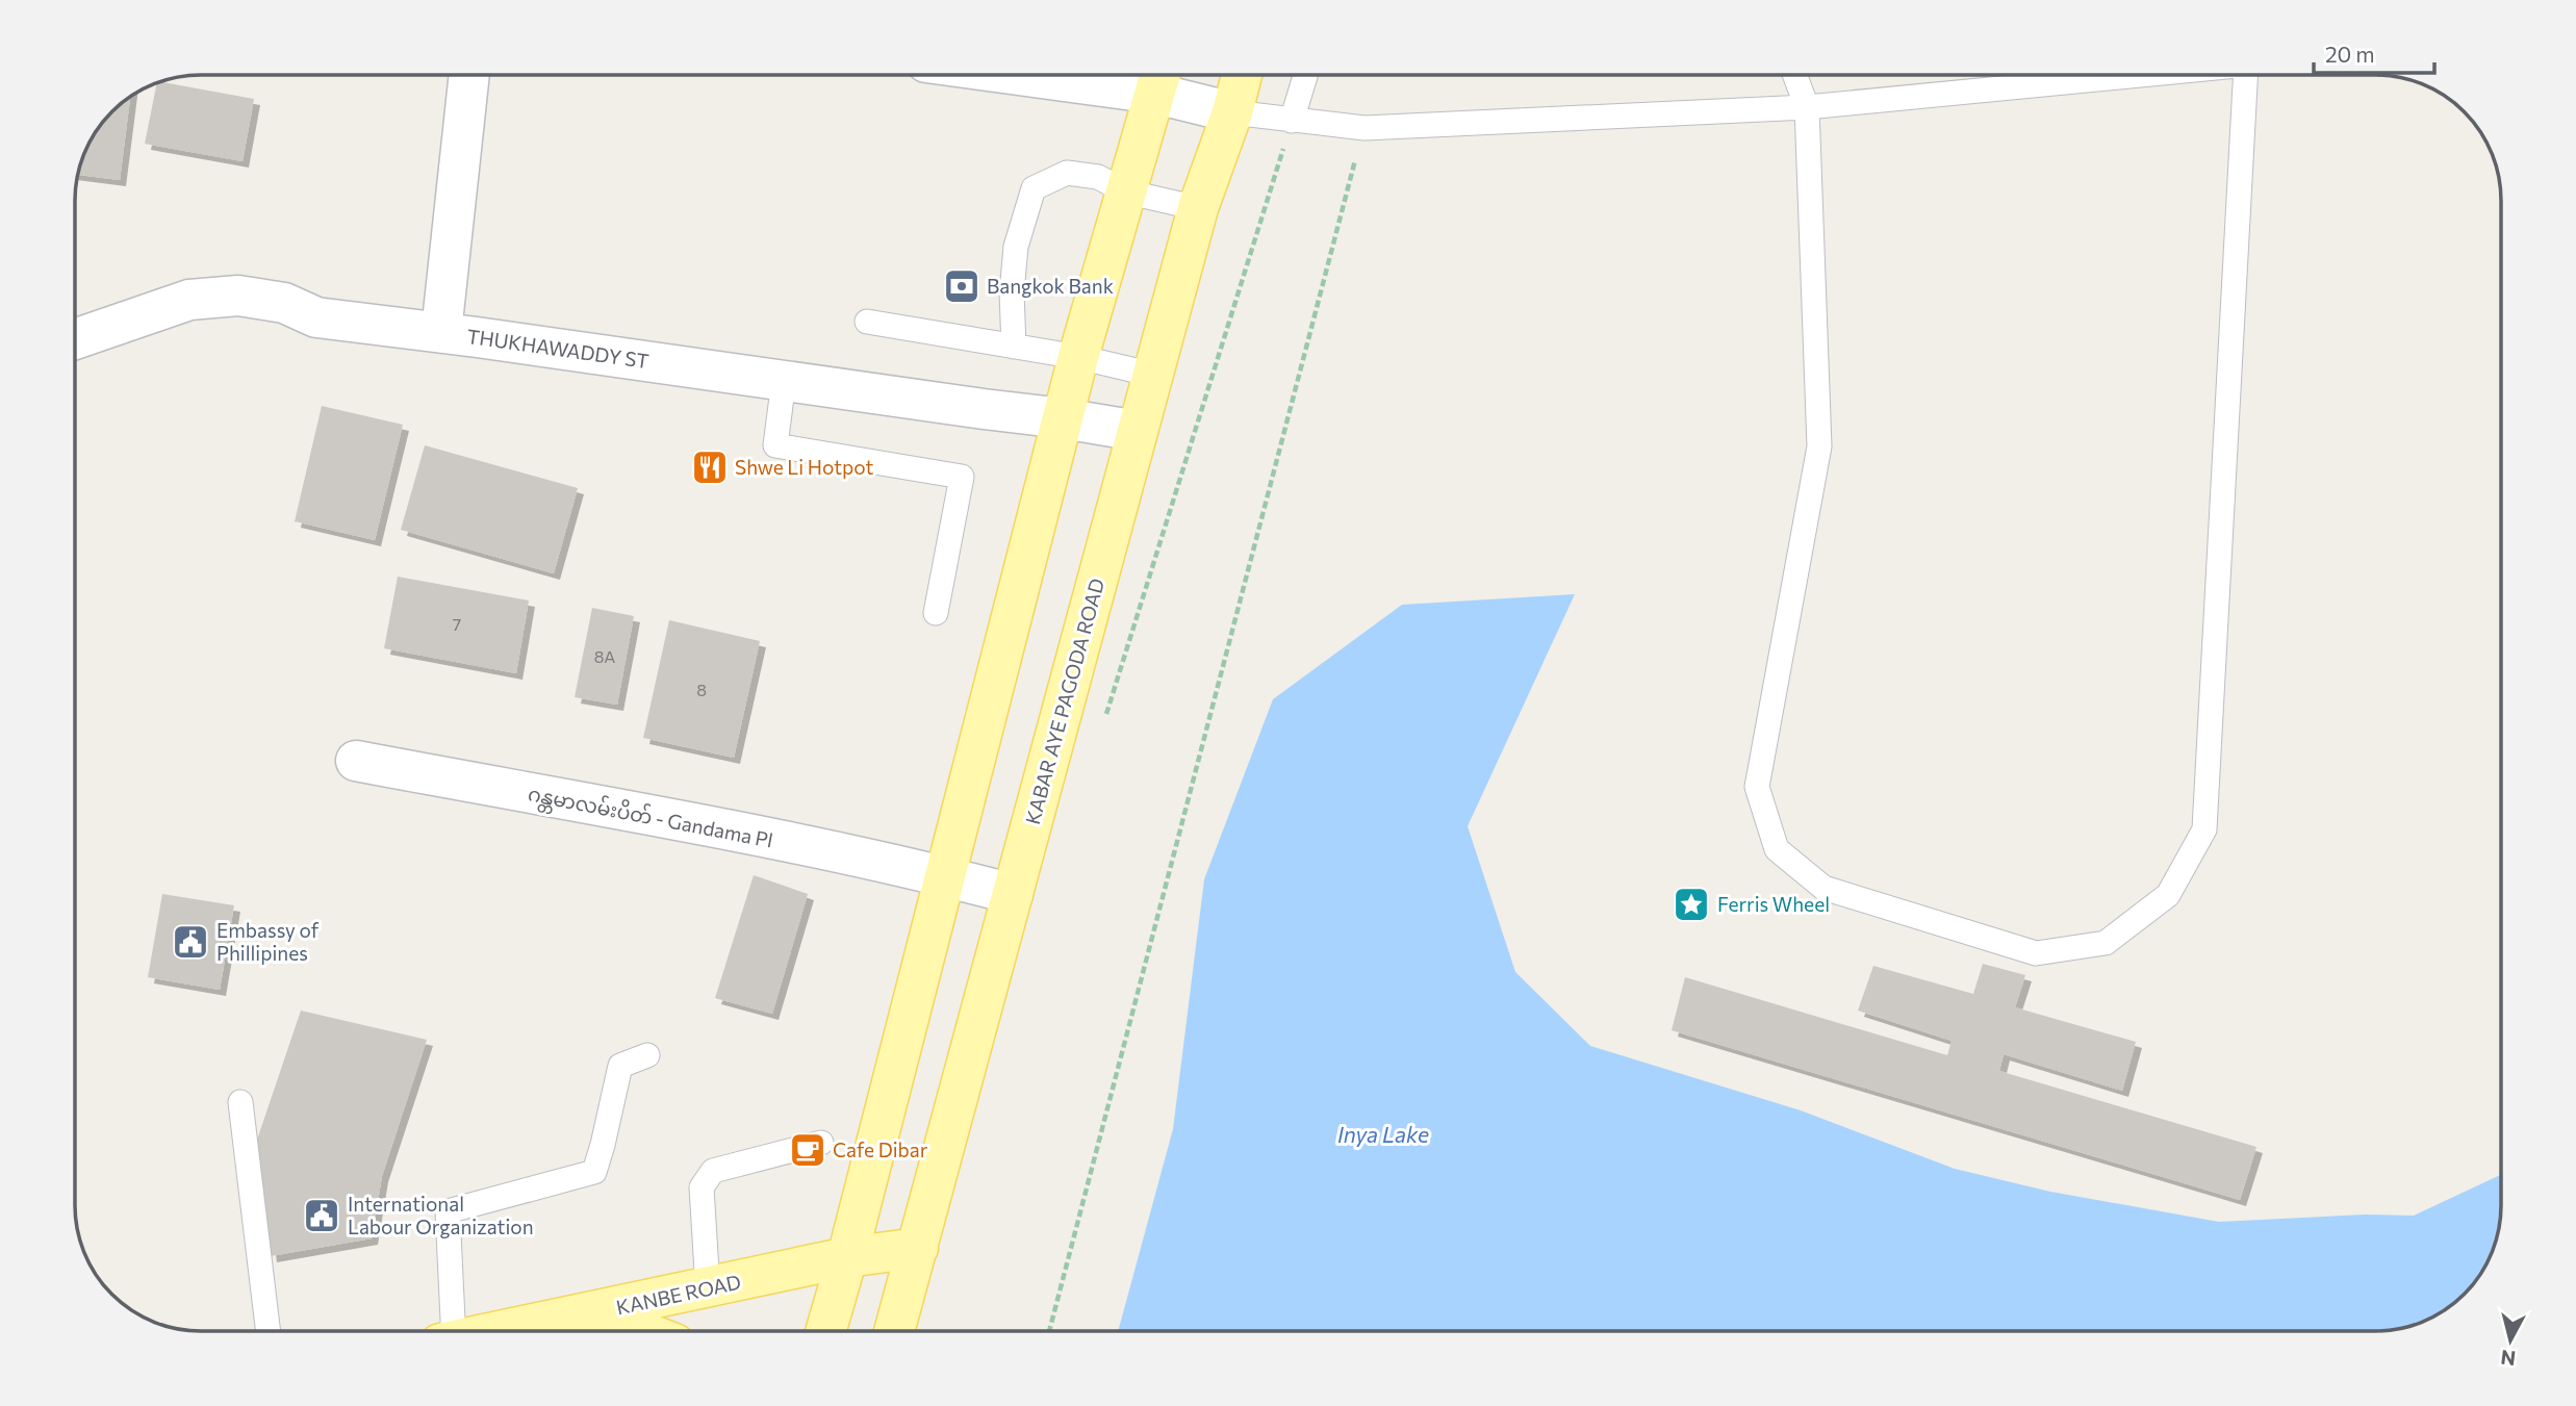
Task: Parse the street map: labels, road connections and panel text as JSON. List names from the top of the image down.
{
  "streets": {
    "main road": ["KABAR AYE PAGODA ROAD", "KANBE ROAD"],
    "street": ["THUKHAWADDY ST", "ဂန္တမာလမ်းပိတ် - Gandama Pl"]
  },
  "crossings": [
    ["THUKHAWADDY ST", "KABAR AYE PAGODA ROAD"],
    ["KABAR AYE PAGODA ROAD", "ဂန္တမာလမ်းပိတ် - Gandama Pl"],
    ["KABAR AYE PAGODA ROAD", "KANBE ROAD"]
  ],
  "water": ["Inya Lake"],
  "places": {
    "bank": ["Bangkok Bank"],
    "restaurant": ["Shwe Li Hotpot"],
    "place": ["Ferris Wheel"],
    "public building": ["Embassy of Phillipines", "International Labour Organization"],
    "cafe": ["Cafe Dibar"]
  },
  "house_numbers": ["7", "8A", "8"],
  "scale_bar": "20 m",
  "north": "bottom"
}
